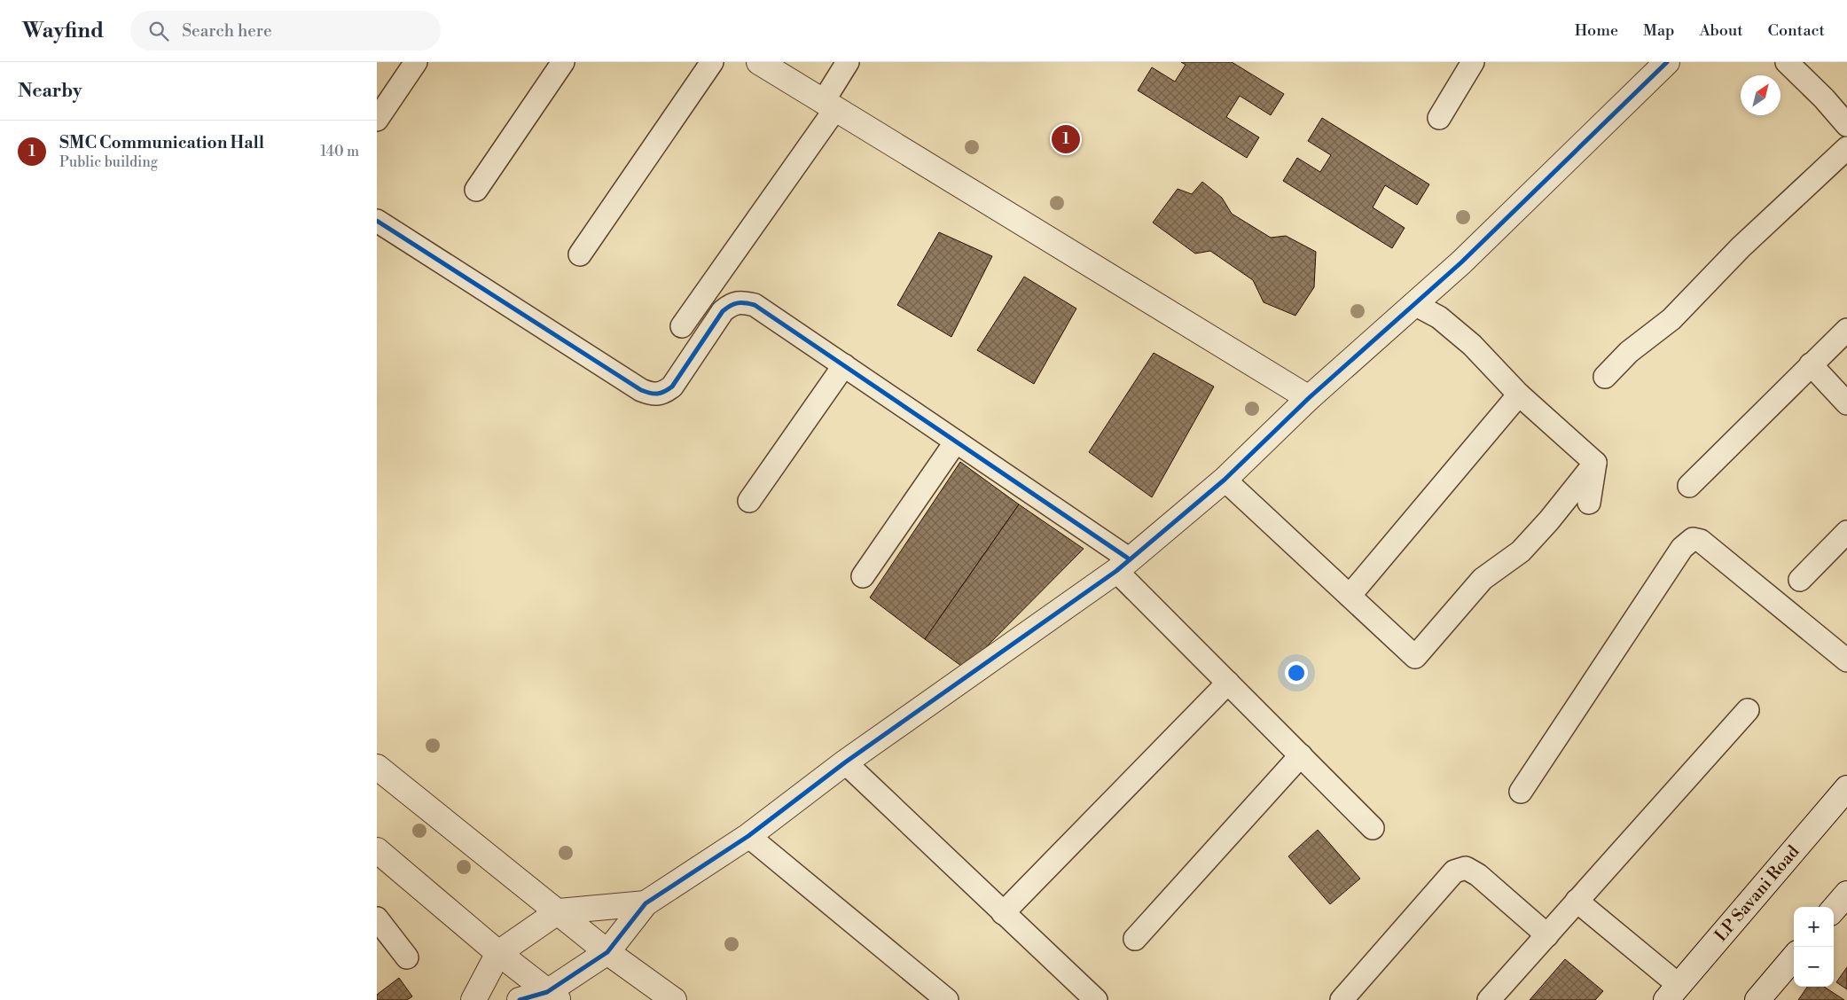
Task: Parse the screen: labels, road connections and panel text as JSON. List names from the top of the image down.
{
  "streets": {
    "street": ["LP Savani Road"]
  },
  "north": "top right",
  "page": {
    "header": "Wayfind",
    "search": "Search here",
    "nav": [
      "Home",
      "Map",
      "About",
      "Contact"
    ],
    "heading": "Nearby",
    "list": [
      {
        "mark": "1",
        "name": "SMC Communication Hall",
        "note": "Public building",
        "value": "140 m"
      }
    ],
    "pins": "1",
    "map_buttons": ["+", "−"]
  }
}
